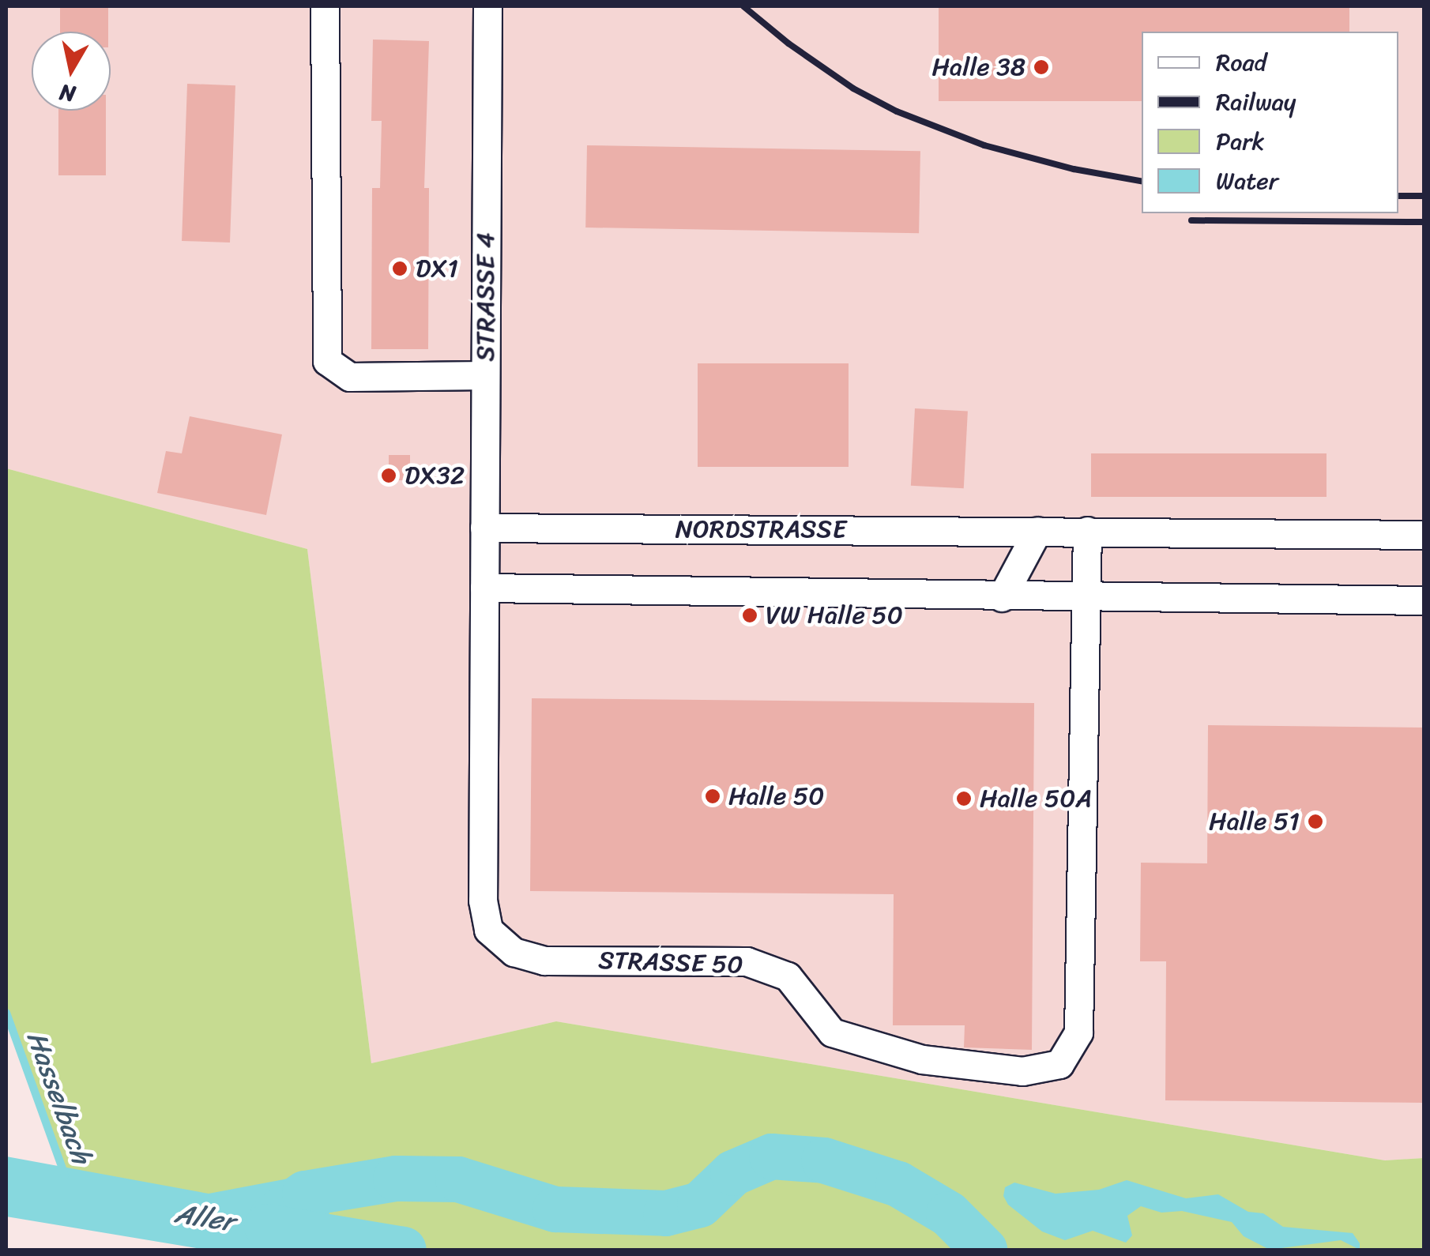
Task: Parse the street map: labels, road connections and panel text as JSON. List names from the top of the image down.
{
  "streets": {
    "street": ["STRASSE 4", "NORDSTRASSE", "STRASSE 50"]
  },
  "crossings": [
    ["STRASSE 4", "NORDSTRASSE"],
    ["STRASSE 4", "STRASSE 50"],
    ["NORDSTRASSE", "STRASSE 50"]
  ],
  "water": ["Hasselbach", "Aller"],
  "places": [
    "Halle 38",
    "DX1",
    "DX32",
    "VW Halle 50",
    "Halle 50",
    "Halle 50A",
    "Halle 51"
  ],
  "legend": [
    "Road",
    "Railway",
    "Park",
    "Water"
  ],
  "north": "bottom"
}
